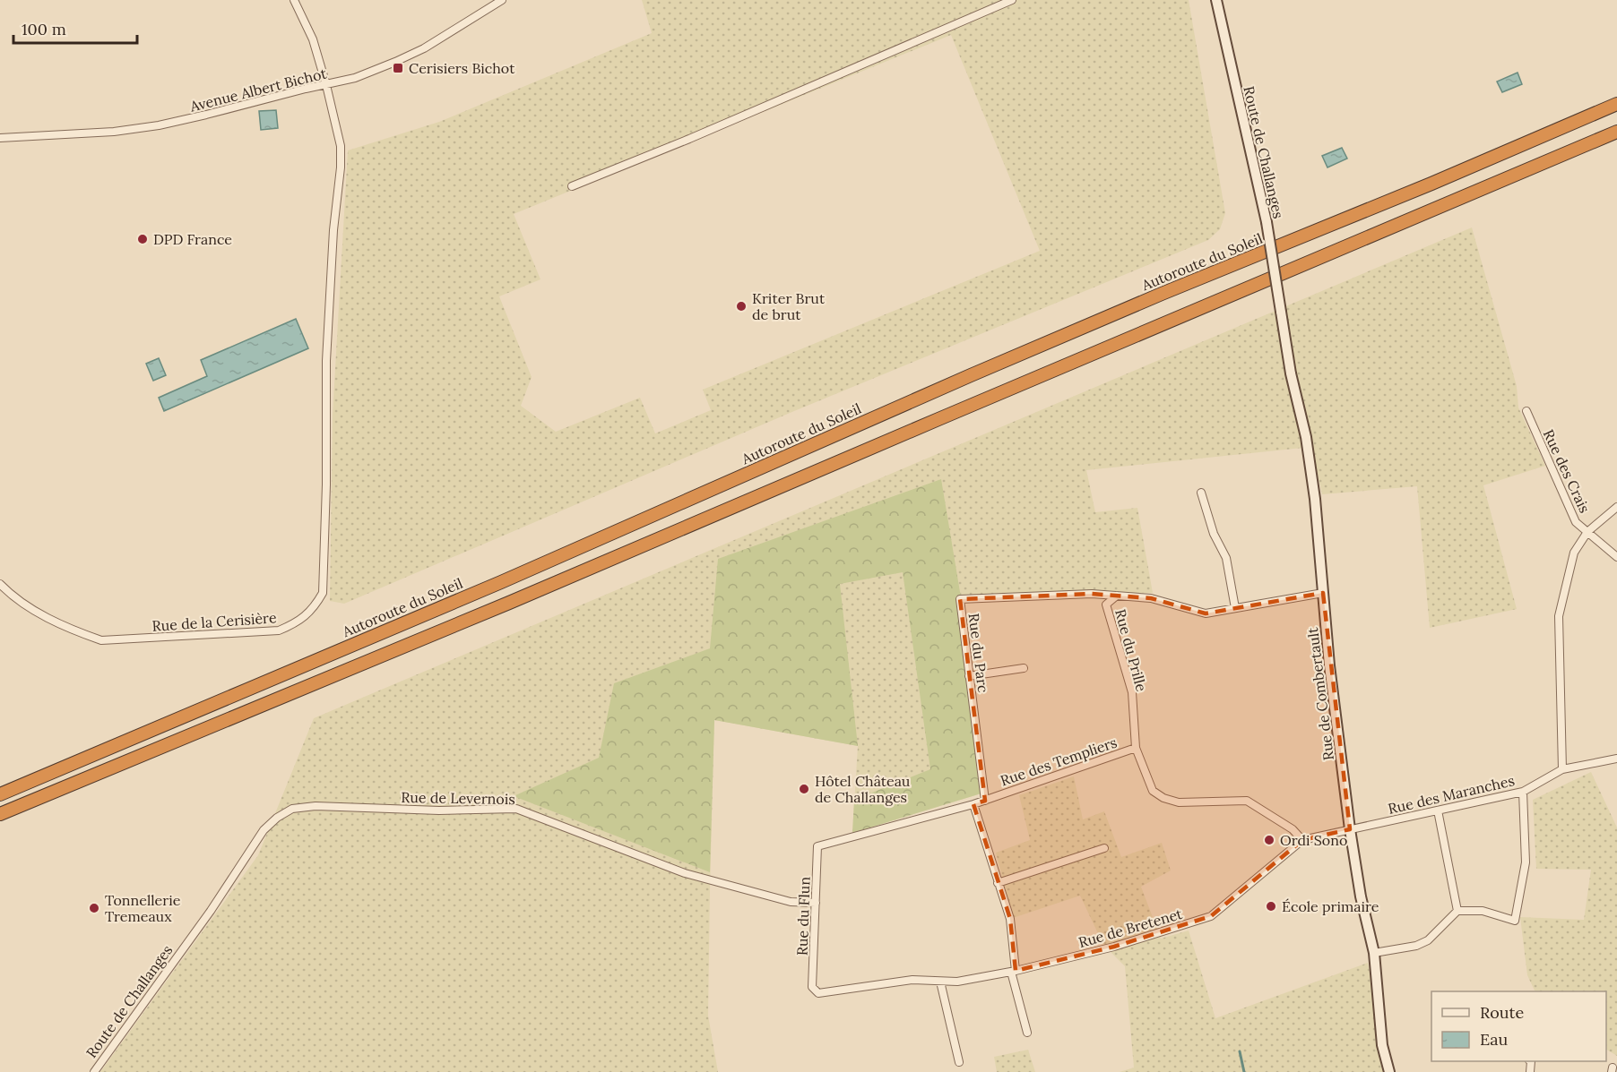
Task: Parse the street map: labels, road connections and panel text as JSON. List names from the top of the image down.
{
  "streets": {
    "highway": ["Autoroute du Soleil"],
    "street": [
      "Avenue Albert Bichot",
      "Route de Challanges",
      "Rue des Crais",
      "Rue de la Cerisière",
      "Rue du Prille",
      "Rue du Parc",
      "Rue de Combertault",
      "Rue des Templiers",
      "Rue des Maranches",
      "Rue de Levernois",
      "Rue du Flun",
      "Rue de Bretenet"
    ]
  },
  "crossings": [
    ["Avenue Albert Bichot", "Rue de la Cerisière"],
    ["Route de Challanges", "Rue de Combertault"],
    ["Route de Challanges", "Rue de Levernois"],
    ["Rue du Prille", "Rue du Parc"],
    ["Rue du Prille", "Rue des Templiers"],
    ["Rue du Parc", "Rue des Templiers"],
    ["Rue de Combertault", "Rue des Maranches"],
    ["Rue des Templiers", "Rue des Maranches"],
    ["Rue des Templiers", "Rue du Flun"],
    ["Rue des Templiers", "Rue de Bretenet"],
    ["Rue des Maranches", "Rue de Bretenet"],
    ["Rue de Levernois", "Rue du Flun"],
    ["Rue du Flun", "Rue de Bretenet"]
  ],
  "places": {
    "transit": ["Cerisiers Bichot"],
    "other": [
      "DPD France",
      "Kriter Brut de brut",
      "Hôtel Château de Challanges",
      "Ordi Sono",
      "École primaire",
      "Tonnellerie Tremeaux"
    ]
  },
  "legend": ["Route", "Eau"],
  "scale_bar": "100 m"
}
